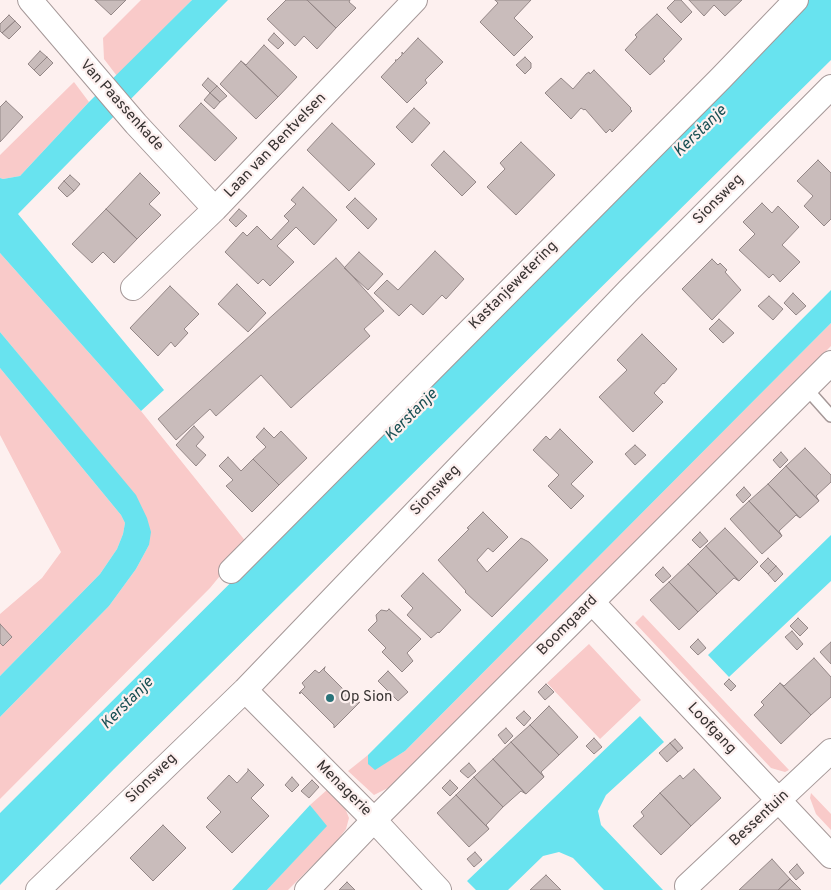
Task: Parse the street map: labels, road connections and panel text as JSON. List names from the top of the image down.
{
  "streets": {
    "street": [
      "Van Paassenkade",
      "Laan van Bentvelsen",
      "Sionsweg",
      "Kastanjewetering",
      "Boomgaard",
      "Loofgang",
      "Menagerie",
      "Bessentuin"
    ]
  },
  "crossings": [
    ["Van Paassenkade", "Laan van Bentvelsen"],
    ["Sionsweg", "Menagerie"],
    ["Boomgaard", "Loofgang"],
    ["Boomgaard", "Menagerie"],
    ["Loofgang", "Bessentuin"]
  ],
  "water": ["Kerstanje"],
  "places": ["Op Sion"]
}
